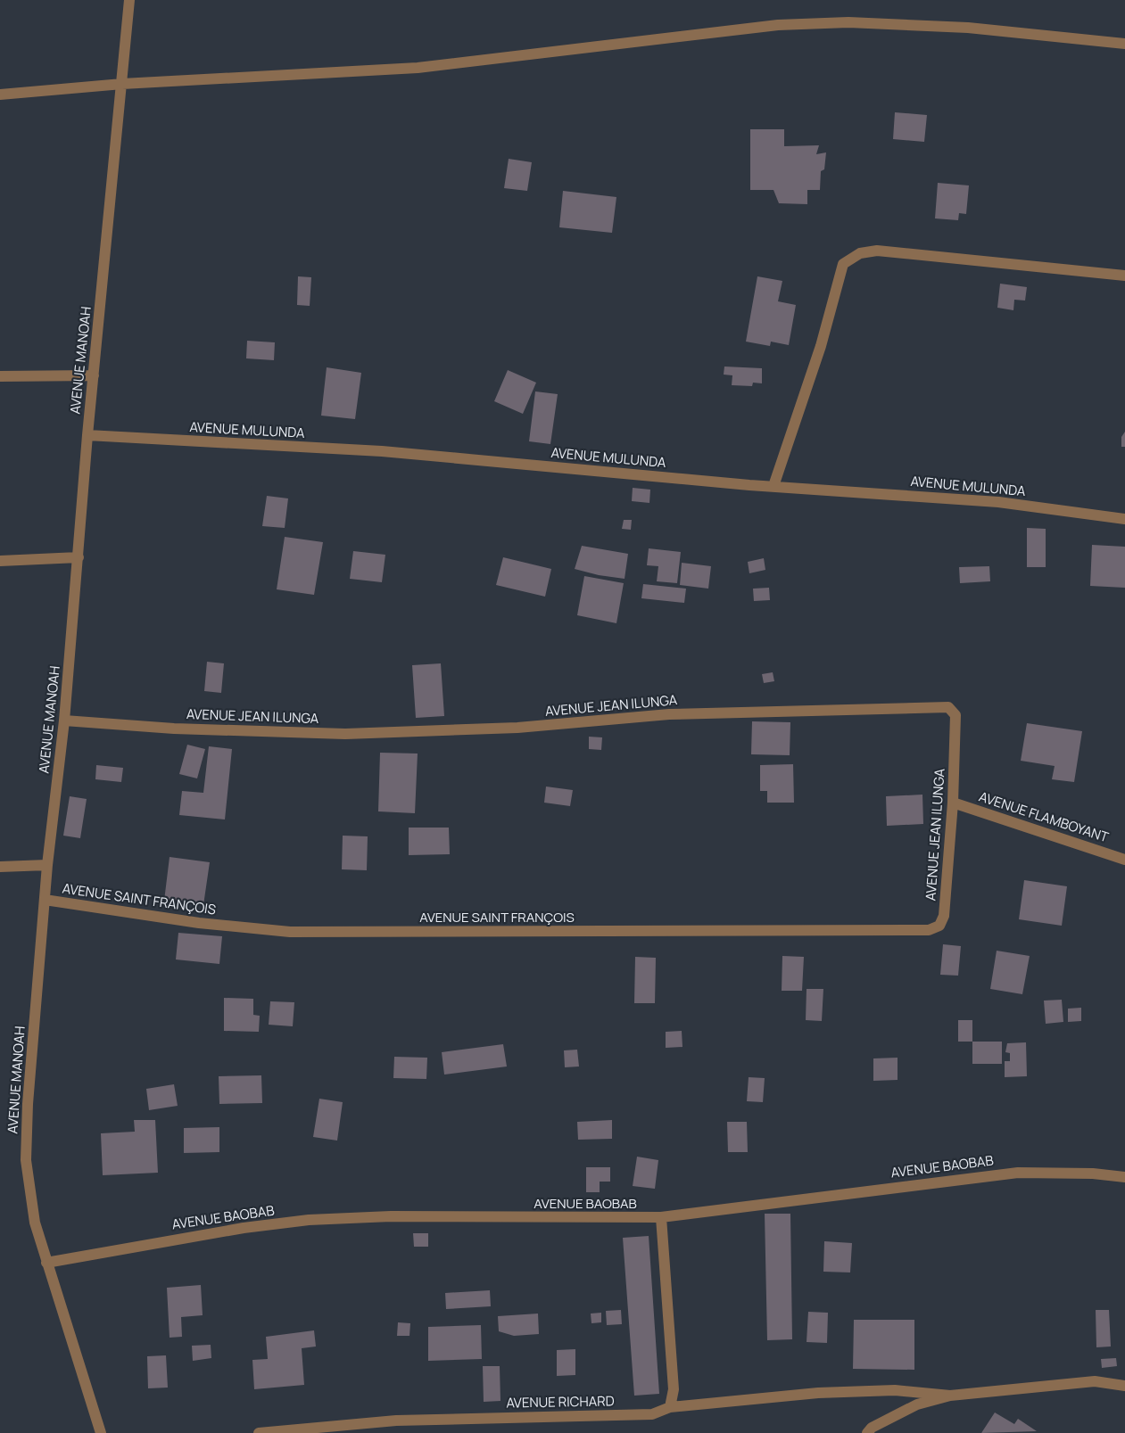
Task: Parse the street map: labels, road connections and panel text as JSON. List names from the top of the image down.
{
  "streets": {
    "street": [
      "AVENUE MANOAH",
      "AVENUE MULUNDA",
      "AVENUE JEAN ILUNGA",
      "AVENUE FLAMBOYANT",
      "AVENUE SAINT FRANÇOIS",
      "AVENUE BAOBAB",
      "AVENUE RICHARD"
    ]
  },
  "crossings": [
    ["AVENUE MANOAH", "AVENUE MULUNDA"],
    ["AVENUE MANOAH", "AVENUE JEAN ILUNGA"],
    ["AVENUE MANOAH", "AVENUE SAINT FRANÇOIS"],
    ["AVENUE MANOAH", "AVENUE BAOBAB"],
    ["AVENUE JEAN ILUNGA", "AVENUE FLAMBOYANT"],
    ["AVENUE JEAN ILUNGA", "AVENUE SAINT FRANÇOIS"]
  ]
}
